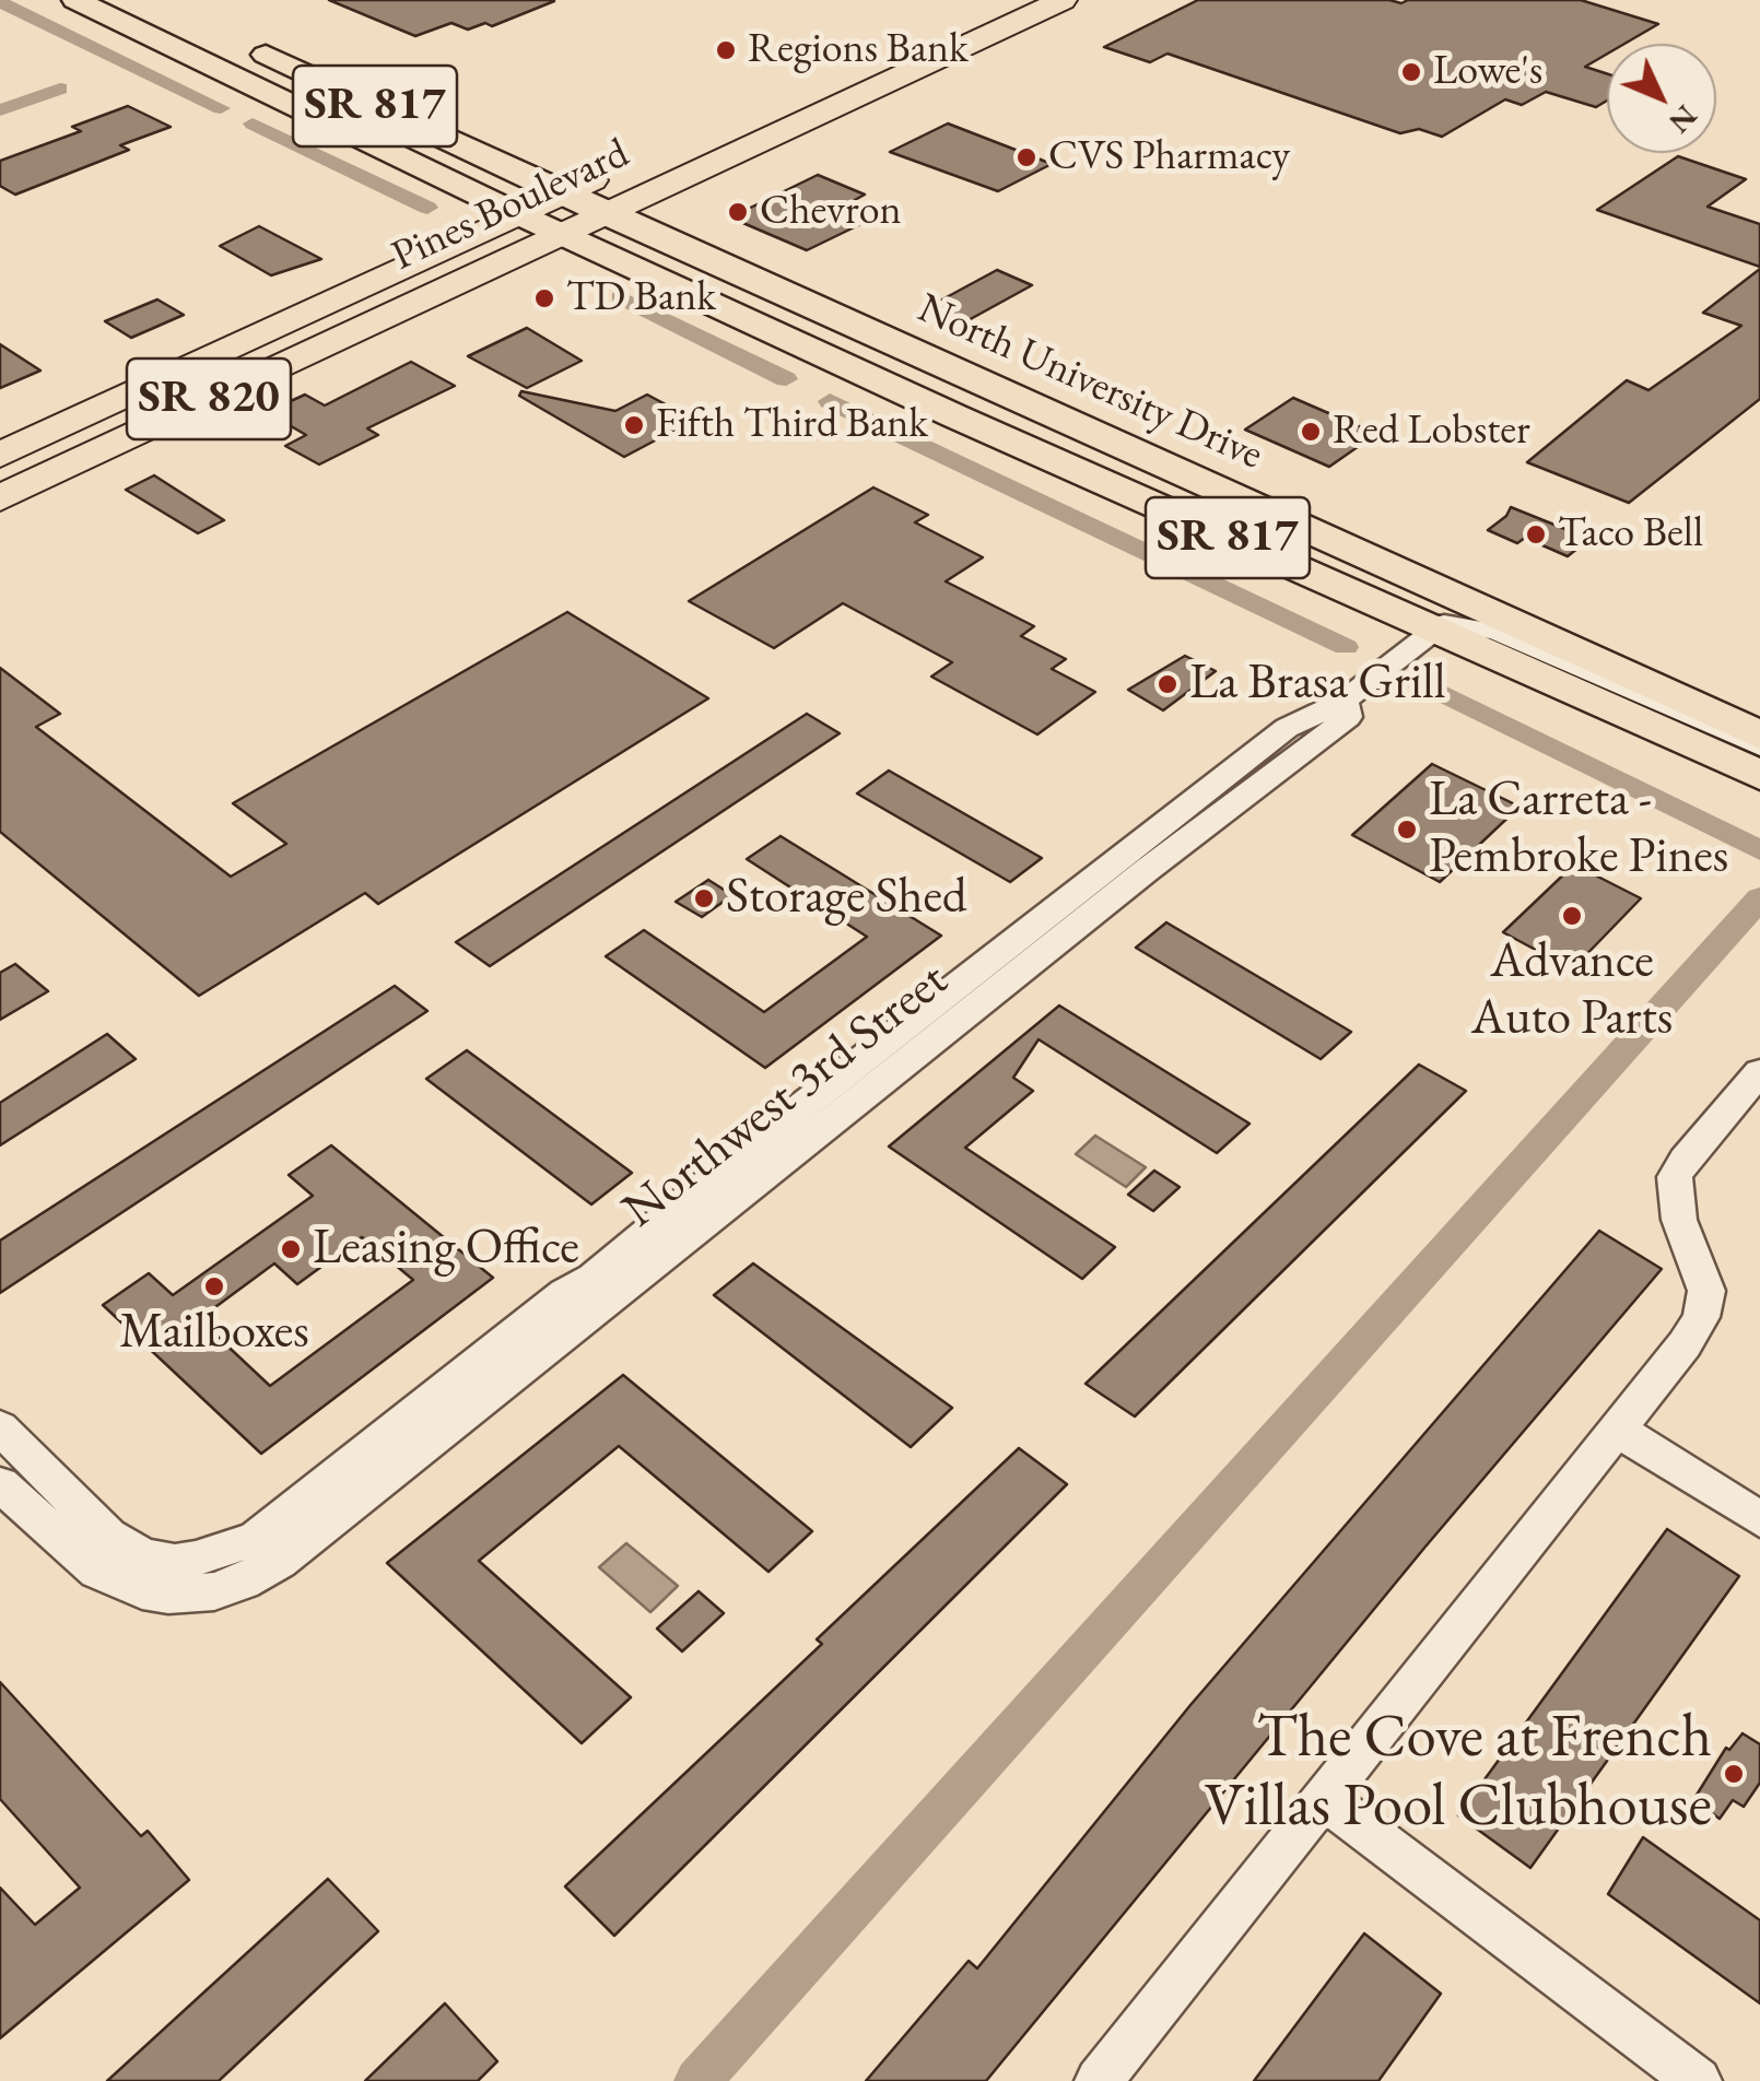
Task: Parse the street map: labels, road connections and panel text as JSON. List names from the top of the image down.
{
  "streets": {
    "highway": ["Pines Boulevard", "SR 820"],
    "main road": ["SR 817", "North University Drive"],
    "street": ["Northwest 3rd Street"]
  },
  "crossings": [
    ["SR 817", "Pines Boulevard"],
    ["SR 817", "North University Drive"],
    ["Pines Boulevard", "North University Drive"],
    ["North University Drive", "Northwest 3rd Street"]
  ],
  "places": [
    "Regions Bank",
    "Lowe's",
    "CVS Pharmacy",
    "Chevron",
    "TD Bank",
    "Fifth Third Bank",
    "Red Lobster",
    "Taco Bell",
    "La Brasa Grill",
    "La Carreta - Pembroke Pines",
    "Storage Shed",
    "Advance Auto Parts",
    "Leasing Office",
    "Mailboxes",
    "The Cove at French Villas Pool Clubhouse"
  ],
  "north": "bottom right"
}
